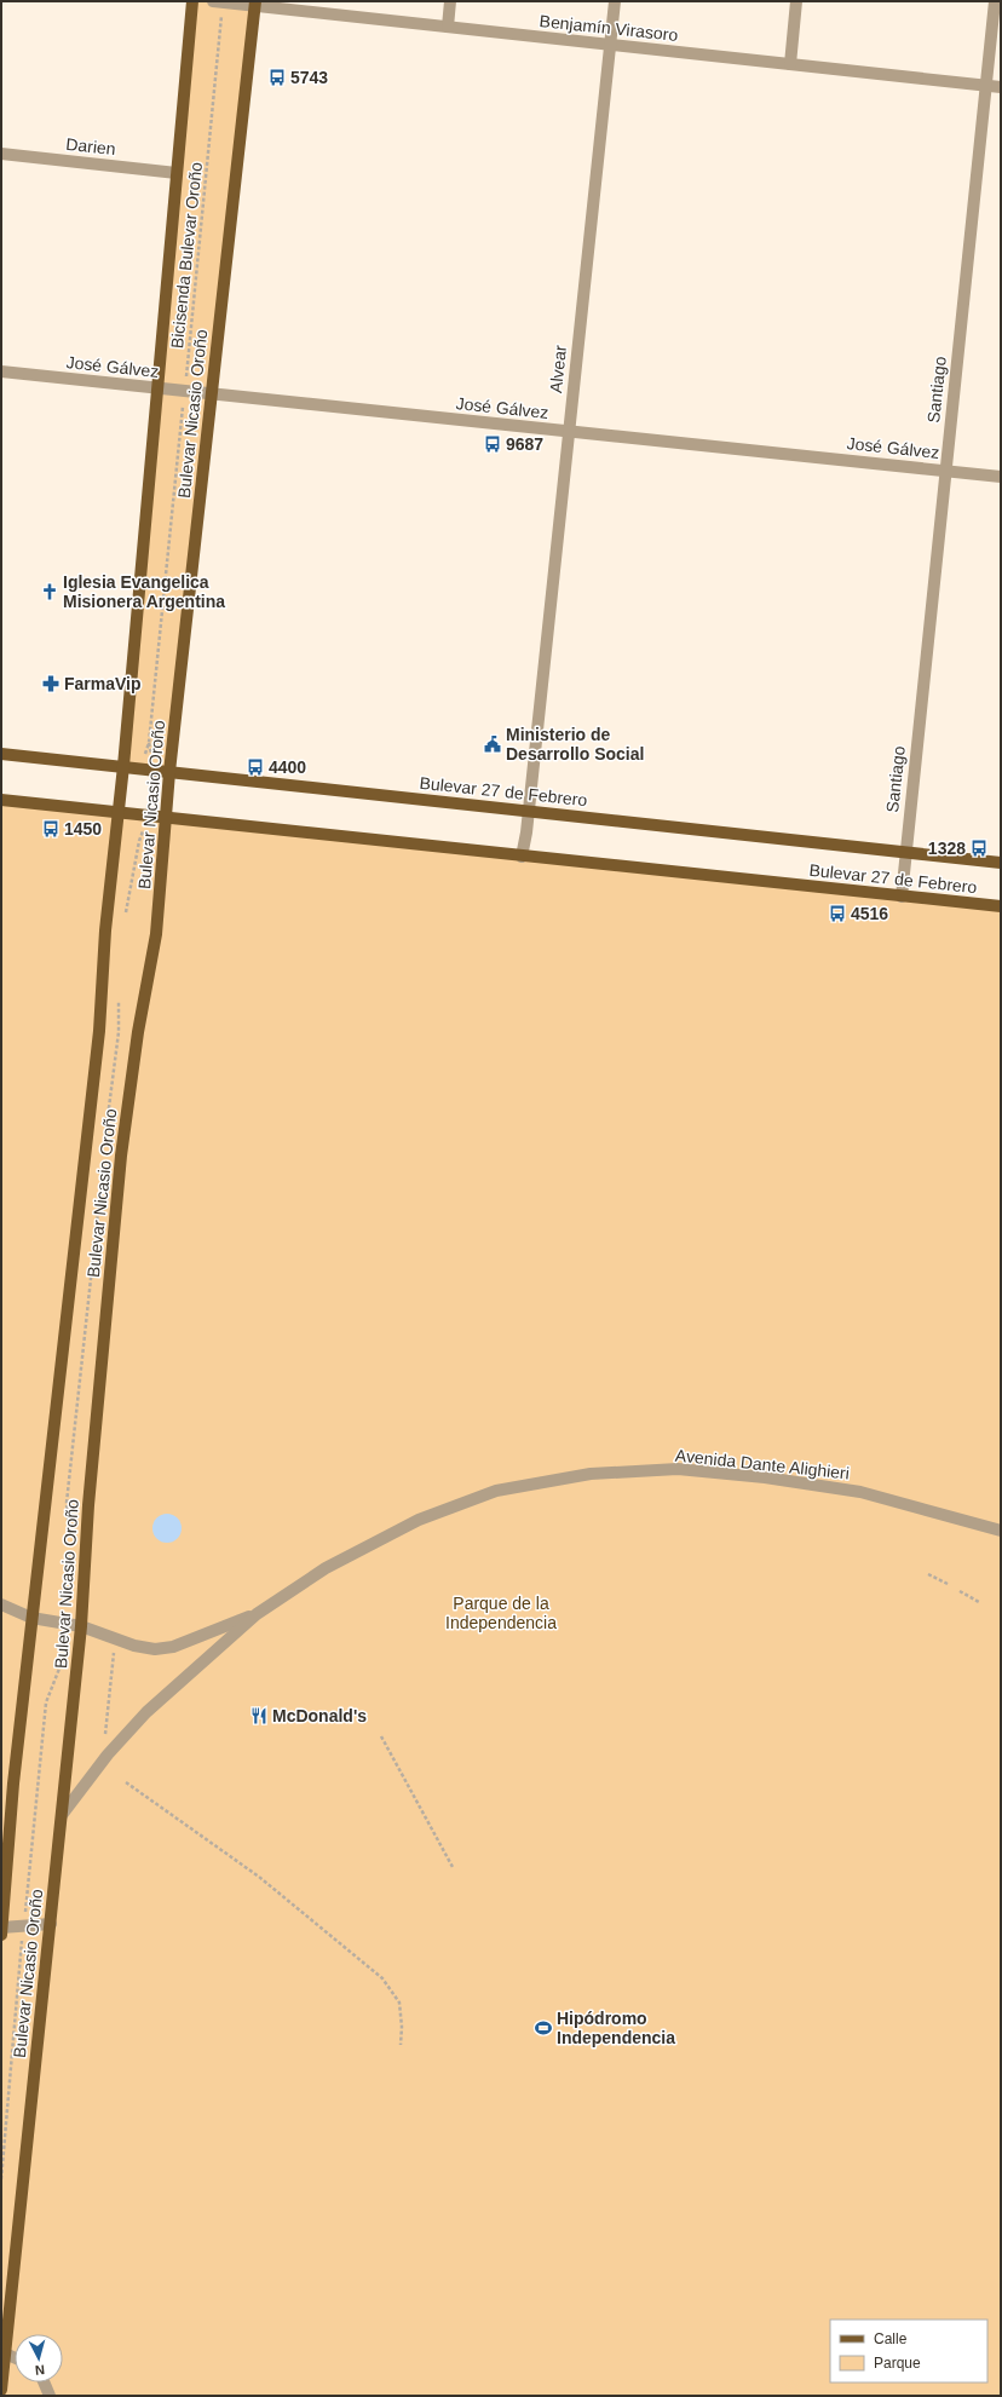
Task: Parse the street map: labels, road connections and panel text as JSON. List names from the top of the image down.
{
  "streets": {
    "main road": ["Bulevar Nicasio Oroño", "Bulevar 27 de Febrero"],
    "street": [
      "Benjamín Virasoro",
      "Darien",
      "José Gálvez",
      "Alvear",
      "Santiago",
      "Avenida Dante Alighieri"
    ],
    "path": ["Bicisenda Bulevar Oroño"]
  },
  "crossings": [
    ["Benjamín Virasoro", "Bicisenda Bulevar Oroño"],
    ["Benjamín Virasoro", "Alvear"],
    ["Benjamín Virasoro", "Santiago"],
    ["Benjamín Virasoro", "Bulevar Nicasio Oroño"],
    ["Darien", "Bulevar Nicasio Oroño"],
    ["Bicisenda Bulevar Oroño", "José Gálvez"],
    ["José Gálvez", "Alvear"],
    ["José Gálvez", "Santiago"],
    ["José Gálvez", "Bulevar Nicasio Oroño"],
    ["Alvear", "Bulevar 27 de Febrero"],
    ["Santiago", "Bulevar 27 de Febrero"],
    ["Bulevar Nicasio Oroño", "Bulevar 27 de Febrero"],
    ["Bulevar Nicasio Oroño", "Avenida Dante Alighieri"]
  ],
  "parks": ["Parque de la Independencia"],
  "places": {
    "bus stop": [
      "5743",
      "9687",
      "4400",
      "1450",
      "1328",
      "4516"
    ],
    "church": ["Iglesia Evangelica Misionera Argentina"],
    "pharmacy": ["FarmaVip"],
    "public building": ["Ministerio de Desarrollo Social"],
    "restaurant": ["McDonald's"],
    "sports": ["Hipódromo Independencia"]
  },
  "legend": ["Calle", "Parque"],
  "north": "bottom"
}
